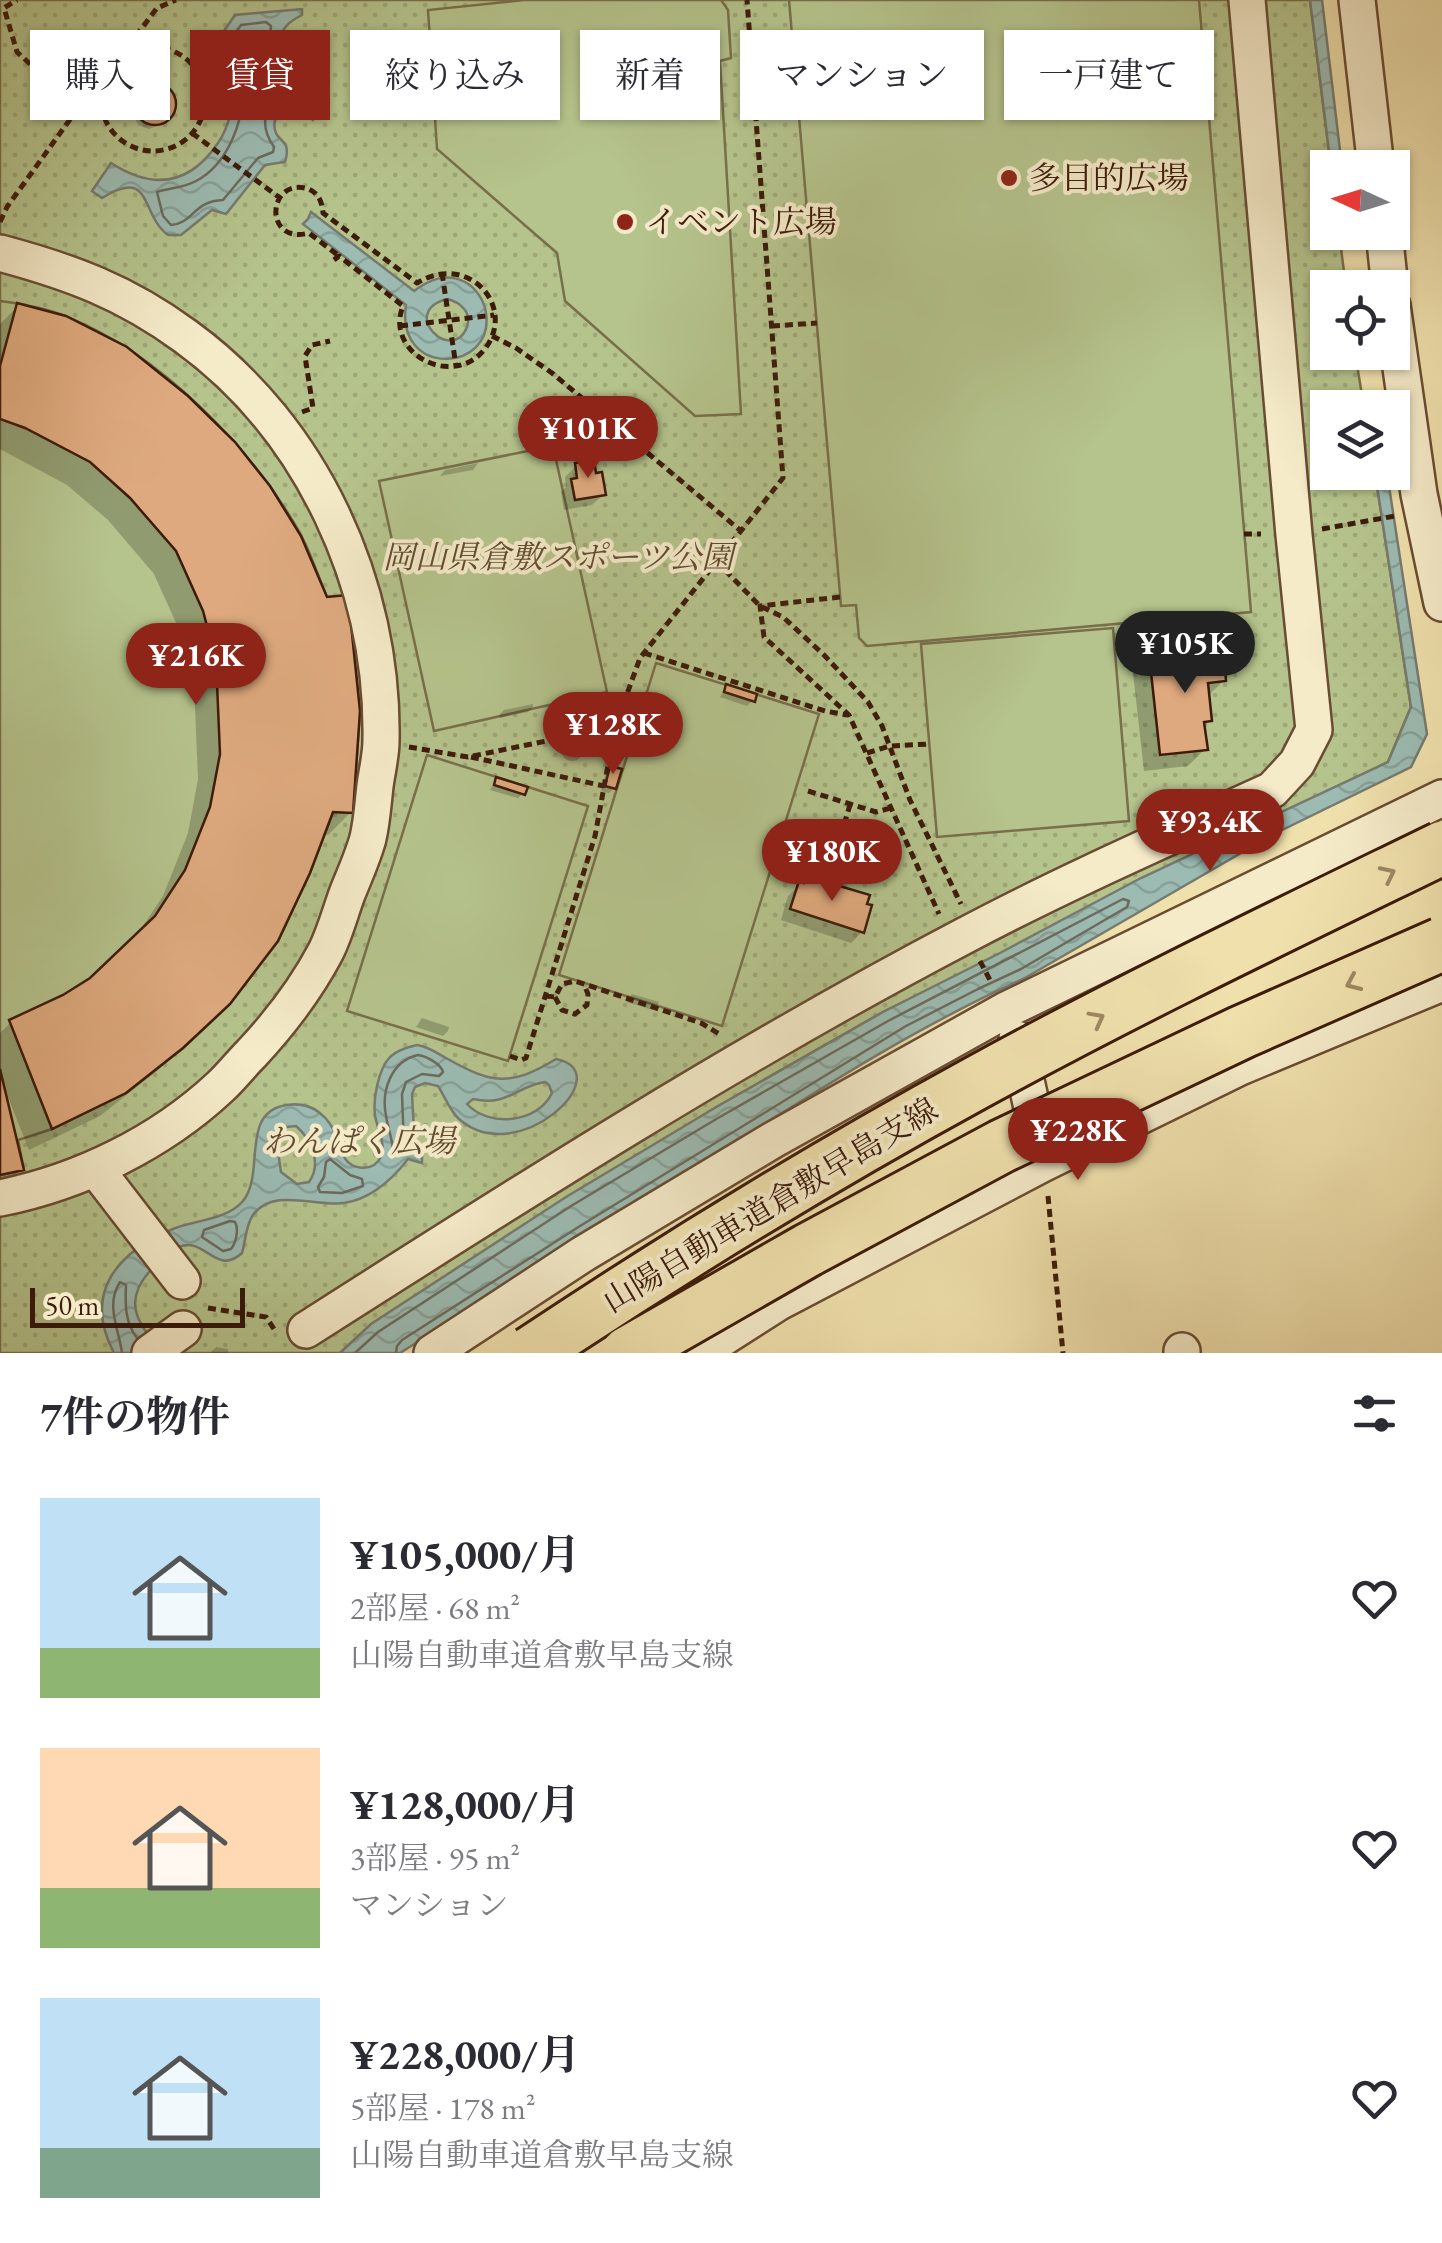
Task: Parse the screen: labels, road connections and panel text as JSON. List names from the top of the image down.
{
  "streets": {
    "highway": ["山陽自動車道倉敷早島支線"]
  },
  "parks": ["岡山県倉敷スポーツ公園", "わんぱく広場"],
  "places": ["多目的広場", "イベント広場"],
  "scale_bar": "50 m",
  "north": "left",
  "page": {
    "chip": [
      "購入",
      "賃貸",
      "絞り込み",
      "新着",
      "マンション",
      "一戸建て"
    ],
    "price": [
      "¥101K",
      "¥105K",
      "¥216K",
      "¥128K",
      "¥93.4K",
      "¥180K",
      "¥228K"
    ],
    "scale": "50 m",
    "heading": "7件の物件",
    "list": [
      {
        "name": "¥105,000/月",
        "note": "2部屋 · 68 m² · 山陽自動車道倉敷早島支線"
      },
      {
        "name": "¥128,000/月",
        "note": "3部屋 · 95 m² · マンション"
      },
      {
        "name": "¥228,000/月",
        "note": "5部屋 · 178 m² · 山陽自動車道倉敷早島支線"
      }
    ]
  }
}
